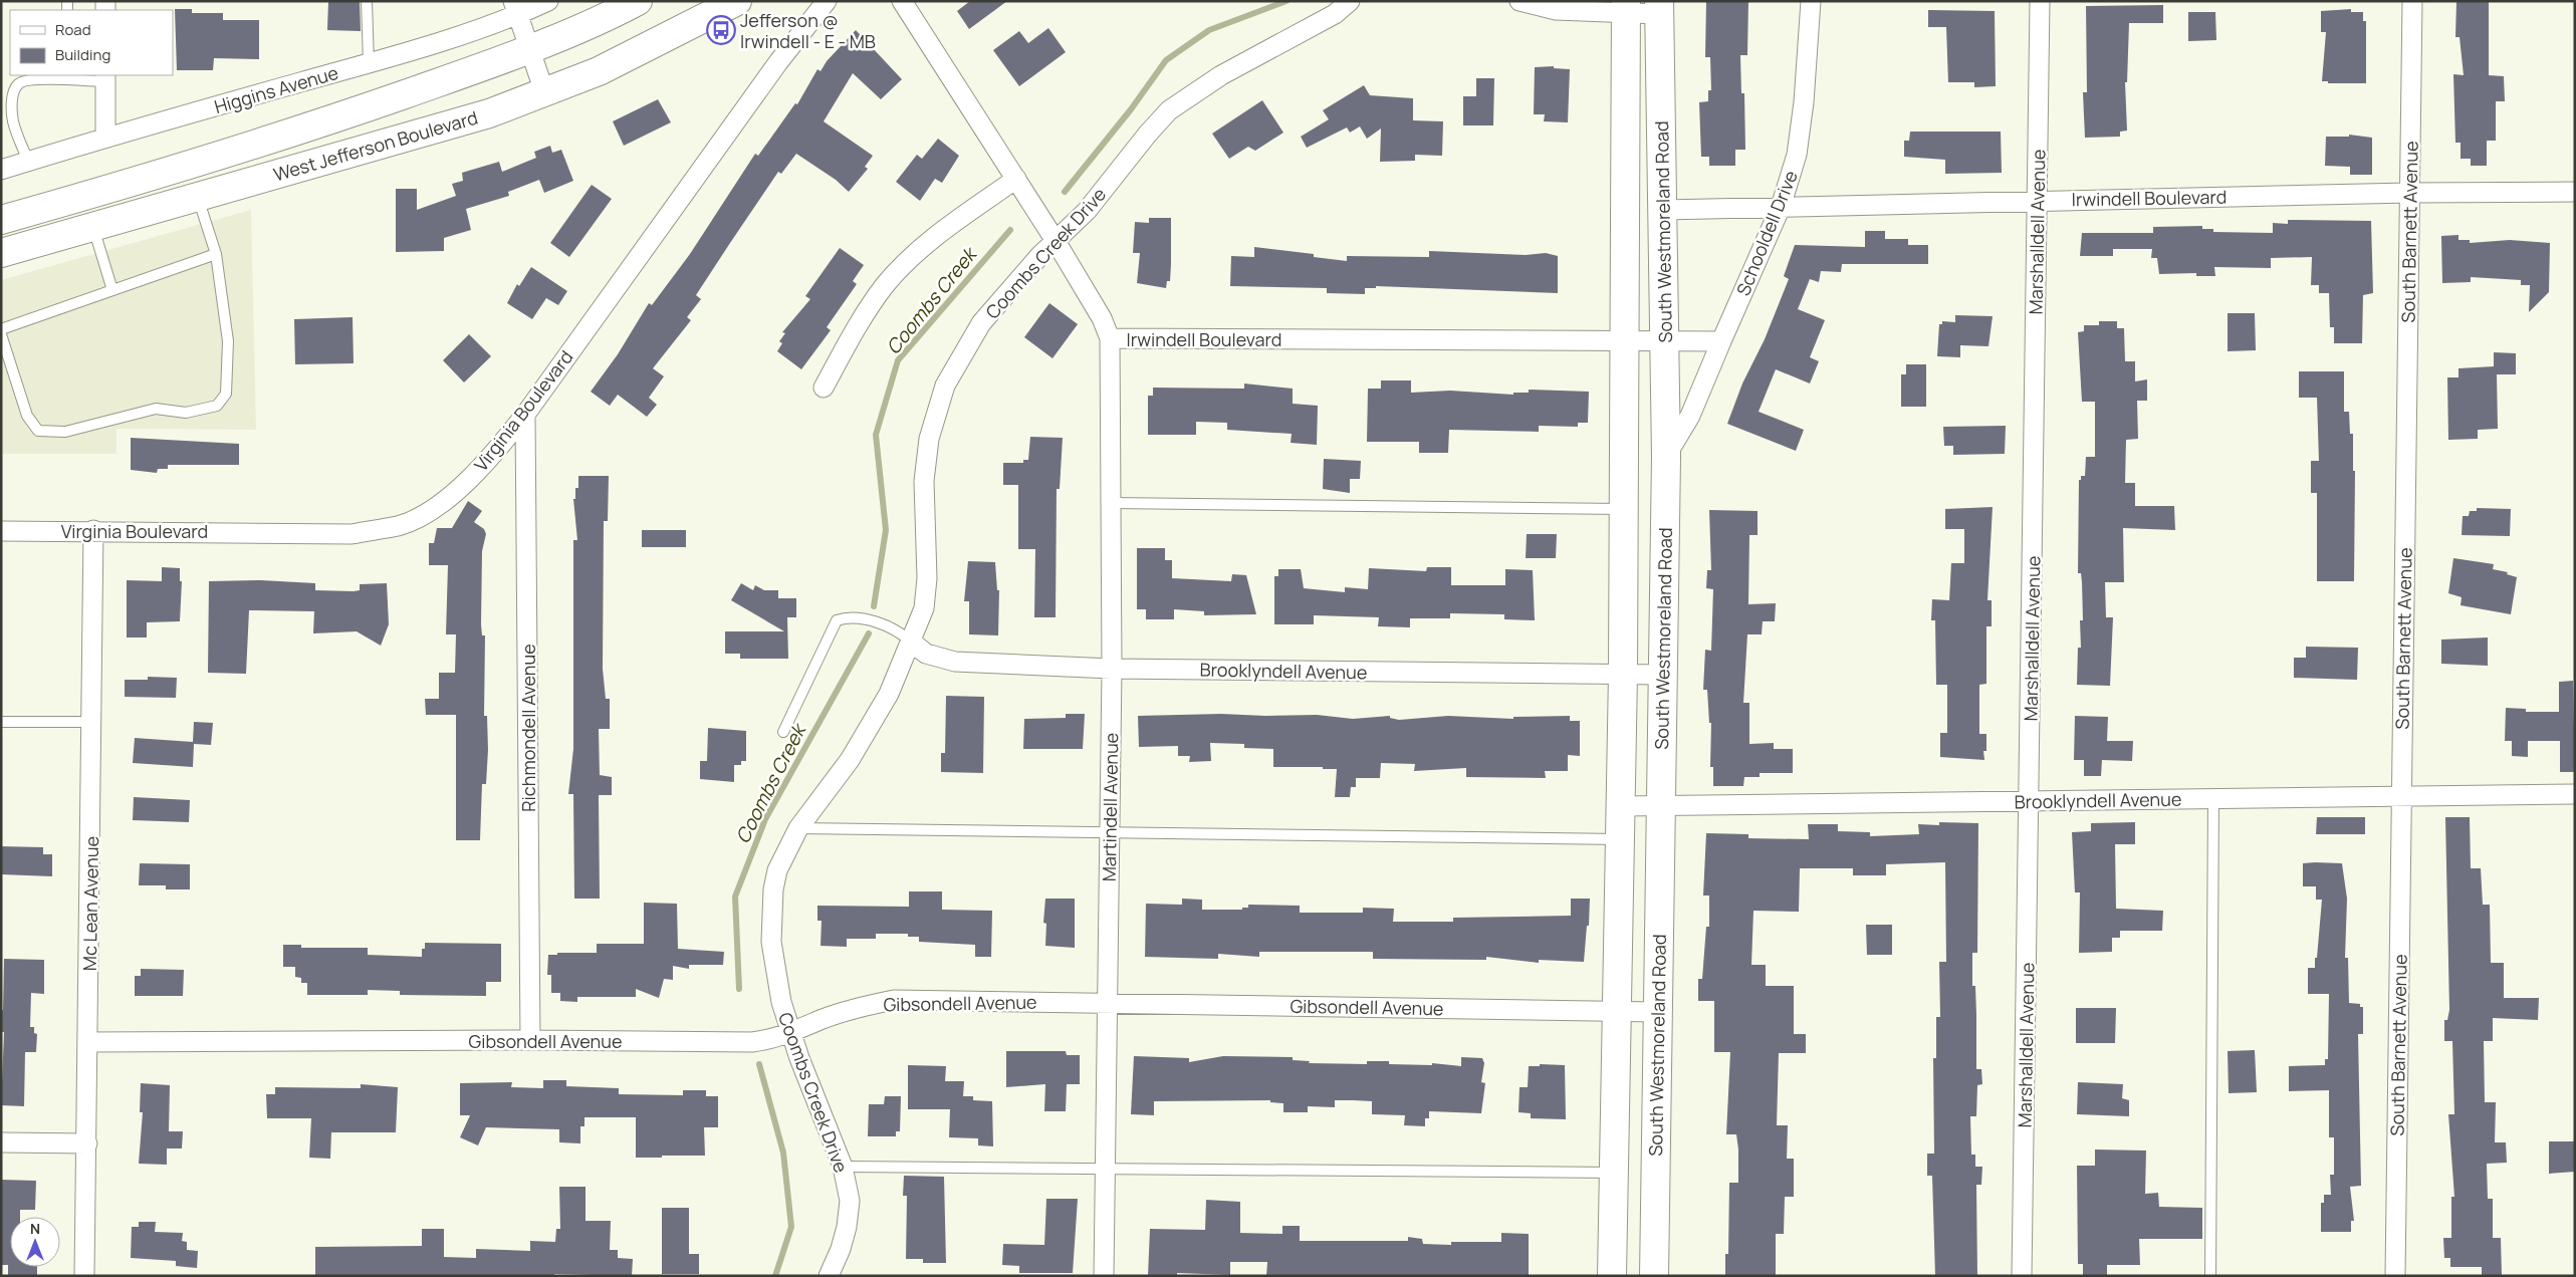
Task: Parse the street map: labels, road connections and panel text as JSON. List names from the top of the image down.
{
  "streets": {
    "main road": ["West Jefferson Boulevard", "South Westmoreland Road"],
    "street": [
      "Higgins Avenue",
      "Irwindell Boulevard",
      "Marshalldell Avenue",
      "South Barnett Avenue",
      "Schooldell Drive",
      "Coombs Creek Drive",
      "Virginia Boulevard",
      "Brooklyndell Avenue",
      "Richmondell Avenue",
      "Martindell Avenue",
      "Mc Lean Avenue",
      "Gibsondell Avenue"
    ]
  },
  "crossings": [
    ["Irwindell Boulevard", "South Westmoreland Road"],
    ["Irwindell Boulevard", "Marshalldell Avenue"],
    ["Irwindell Boulevard", "South Barnett Avenue"],
    ["Irwindell Boulevard", "Schooldell Drive"],
    ["Irwindell Boulevard", "Coombs Creek Drive"],
    ["Irwindell Boulevard", "Martindell Avenue"],
    ["South Westmoreland Road", "Schooldell Drive"],
    ["South Westmoreland Road", "Brooklyndell Avenue"],
    ["South Westmoreland Road", "Gibsondell Avenue"],
    ["Marshalldell Avenue", "Brooklyndell Avenue"],
    ["South Barnett Avenue", "Brooklyndell Avenue"],
    ["Coombs Creek Drive", "Brooklyndell Avenue"],
    ["Coombs Creek Drive", "Gibsondell Avenue"],
    ["Virginia Boulevard", "Richmondell Avenue"],
    ["Virginia Boulevard", "Mc Lean Avenue"],
    ["Brooklyndell Avenue", "Martindell Avenue"],
    ["Richmondell Avenue", "Gibsondell Avenue"],
    ["Martindell Avenue", "Gibsondell Avenue"],
    ["Mc Lean Avenue", "Gibsondell Avenue"]
  ],
  "water": ["Coombs Creek"],
  "places": {
    "bus stop": ["Jefferson @ Irwindell - E - MB"]
  },
  "legend": ["Road", "Building"],
  "north": "top"
}
